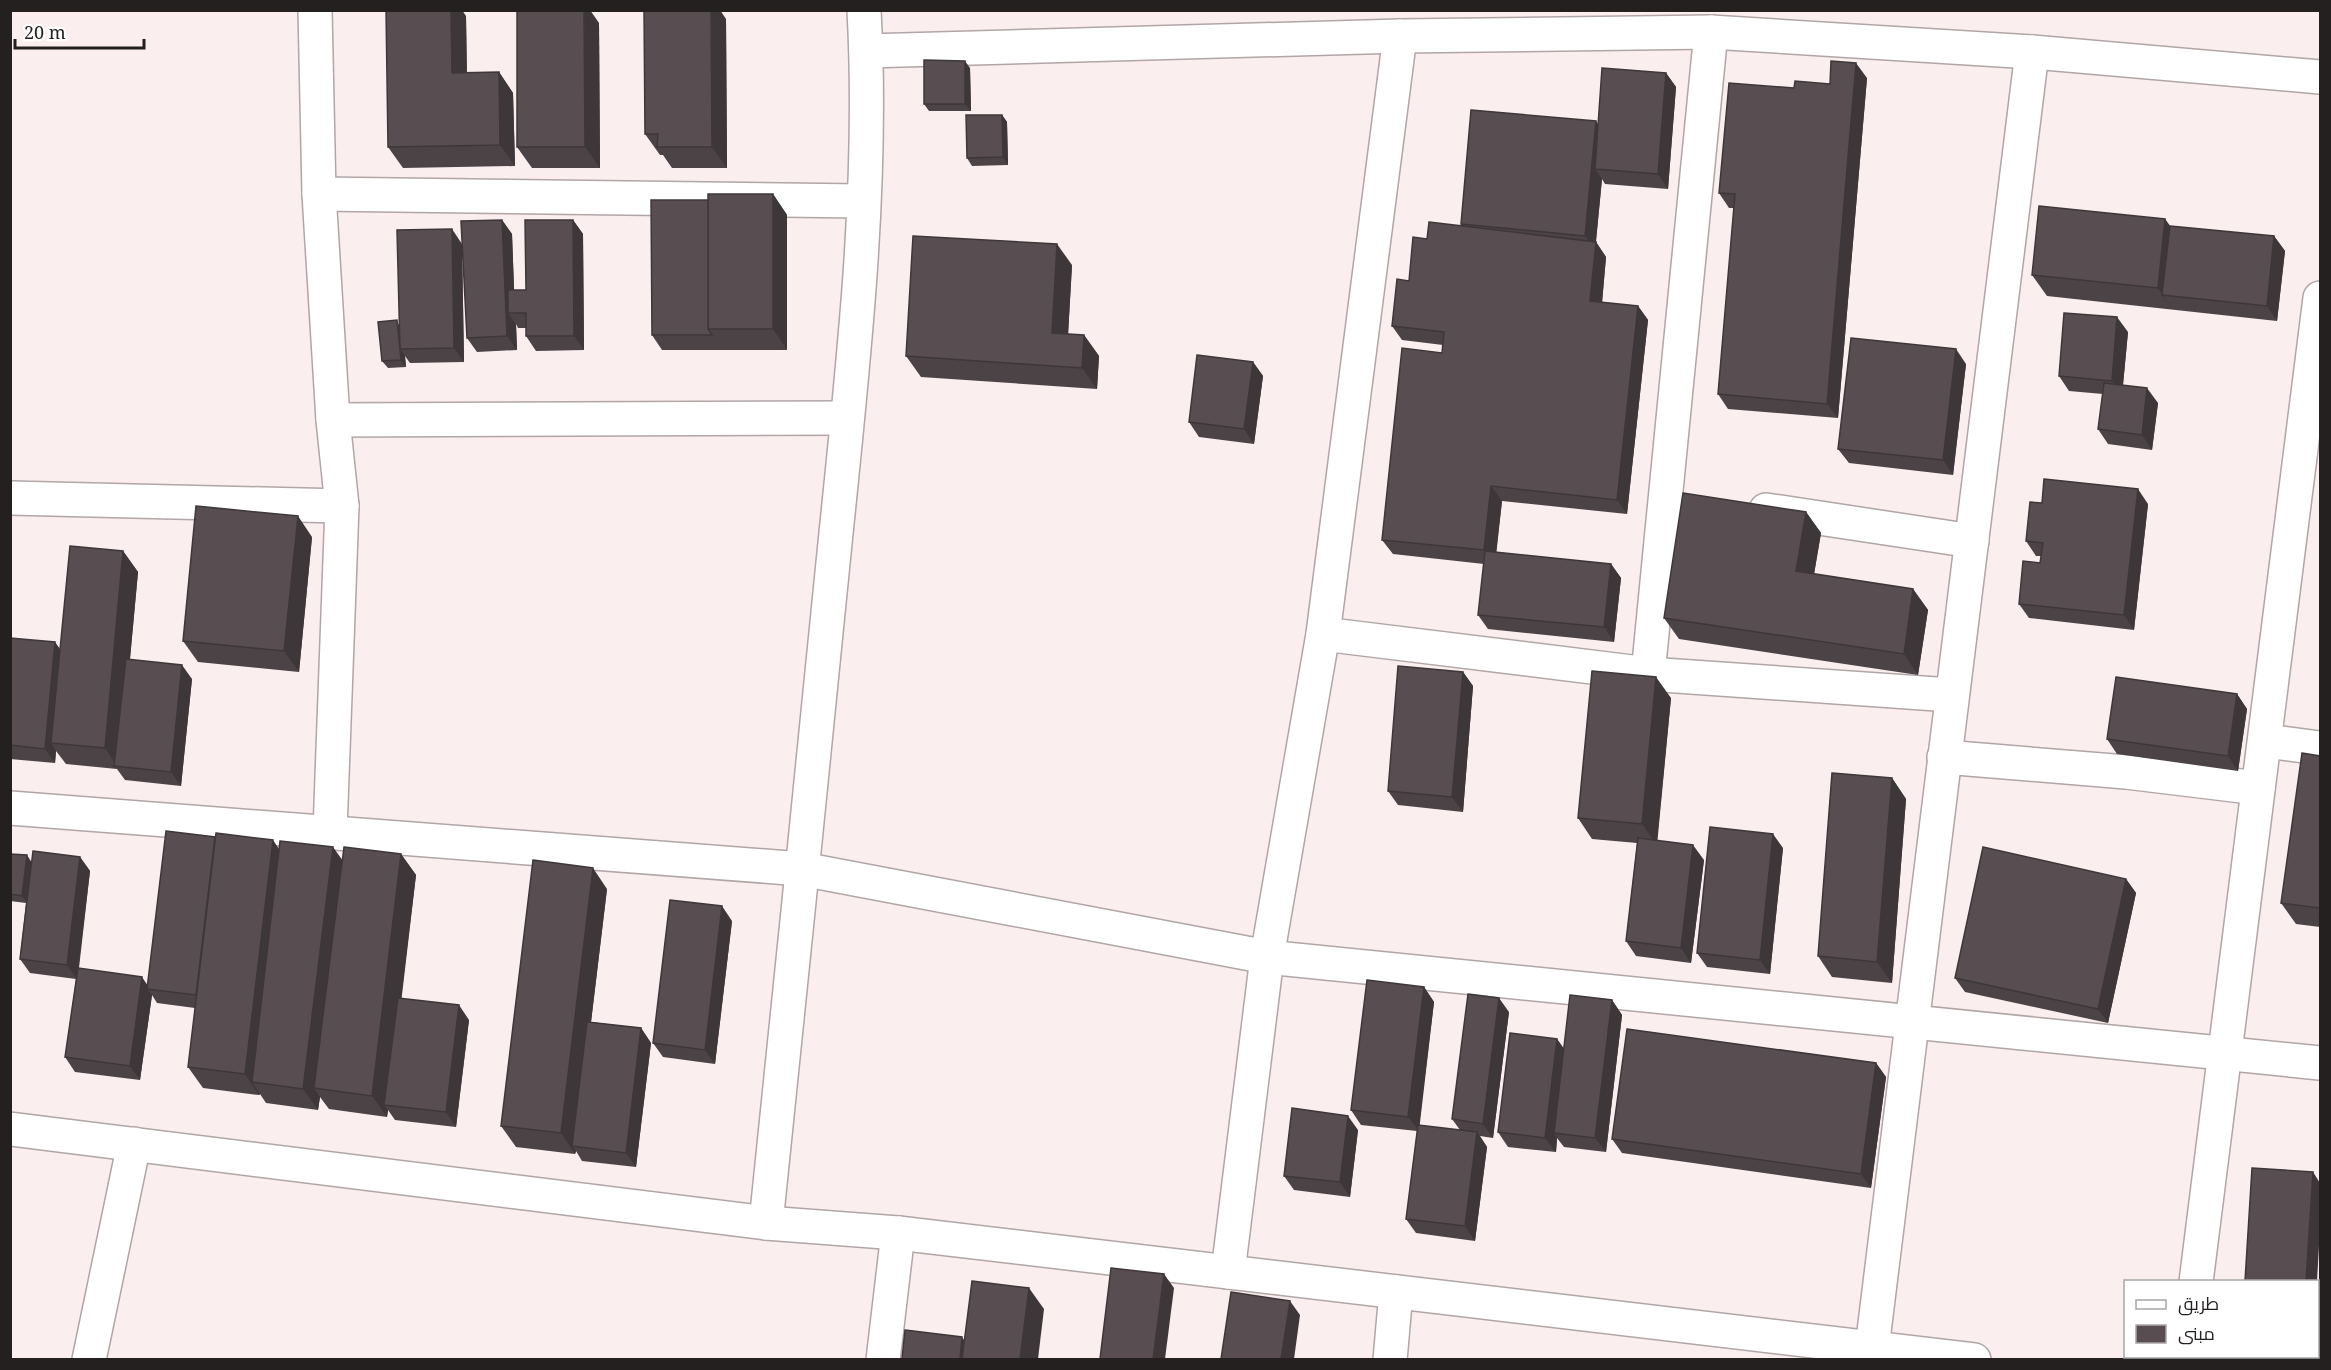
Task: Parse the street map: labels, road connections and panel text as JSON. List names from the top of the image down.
{
  "legend": ["طريق", "مبنى"],
  "scale_bar": "20 m"
}
